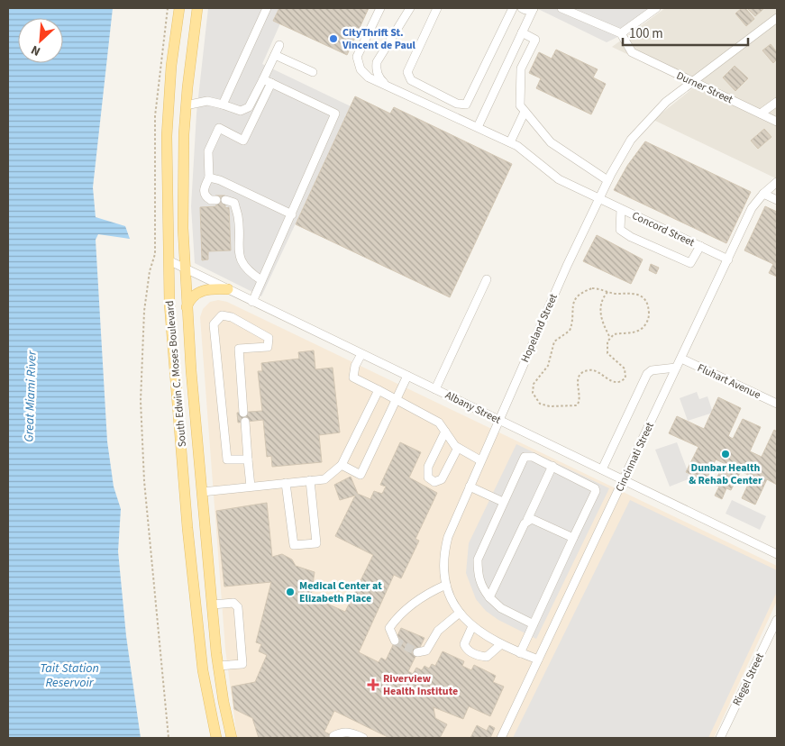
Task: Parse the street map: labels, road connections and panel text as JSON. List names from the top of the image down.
{
  "streets": {
    "main road": ["South Edwin C. Moses Boulevard"],
    "street": [
      "Durner Street",
      "Concord Street",
      "Hopeland Street",
      "Fluhart Avenue",
      "Albany Street",
      "Cincinnati Street",
      "Riegel Street"
    ]
  },
  "crossings": [
    ["Durner Street", "Hopeland Street"],
    ["Concord Street", "Hopeland Street"],
    ["Concord Street", "Cincinnati Street"],
    ["Hopeland Street", "Albany Street"],
    ["Hopeland Street", "Cincinnati Street"],
    ["South Edwin C. Moses Boulevard", "Albany Street"],
    ["Fluhart Avenue", "Cincinnati Street"],
    ["Albany Street", "Cincinnati Street"]
  ],
  "water": ["Great Miami River", "Tait Station Reservoir"],
  "places": {
    "other": ["CityThrift St. Vincent de Paul", "Dunbar Health & Rehab Center", "Medical Center at Elizabeth Place"],
    "health": ["Riverview Health Institute"]
  },
  "scale_bar": "100 m",
  "north": "bottom left"
}
